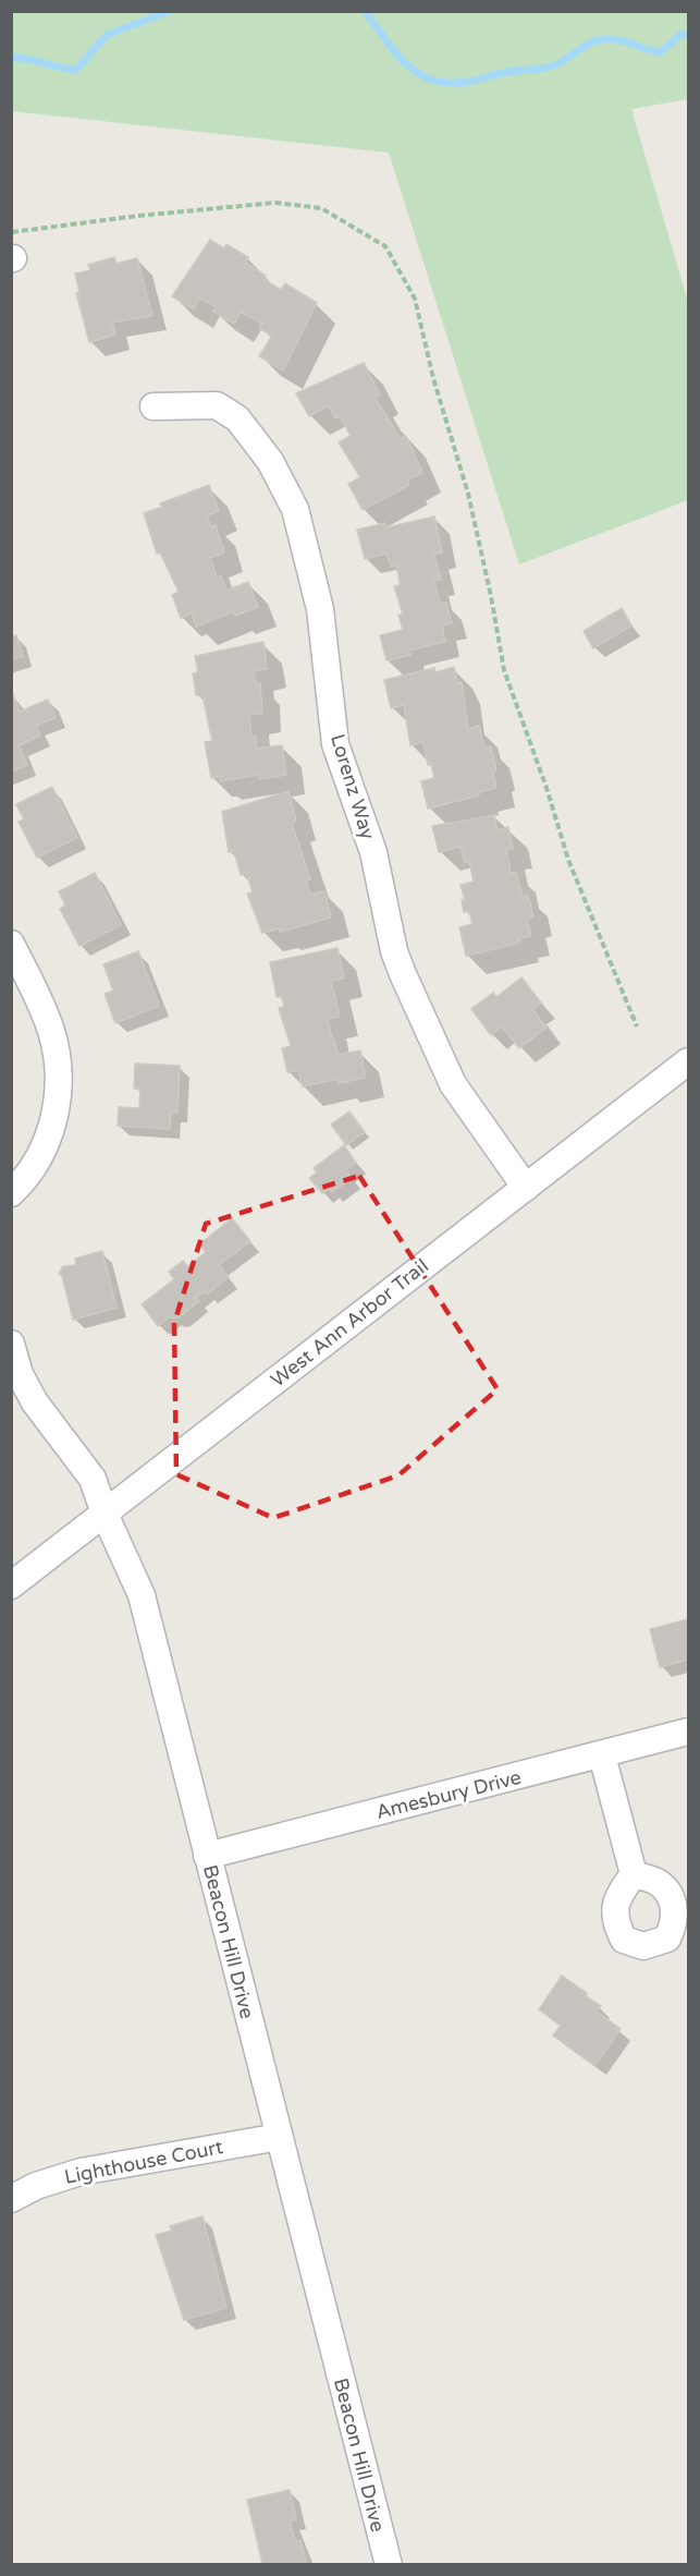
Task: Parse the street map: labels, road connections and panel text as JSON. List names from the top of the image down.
{
  "streets": {
    "street": [
      "Lorenz Way",
      "West Ann Arbor Trail",
      "Amesbury Drive",
      "Beacon Hill Drive",
      "Lighthouse Court"
    ]
  },
  "crossings": [
    ["Lorenz Way", "West Ann Arbor Trail"],
    ["West Ann Arbor Trail", "Beacon Hill Drive"],
    ["Amesbury Drive", "Beacon Hill Drive"],
    ["Beacon Hill Drive", "Lighthouse Court"]
  ]
}
